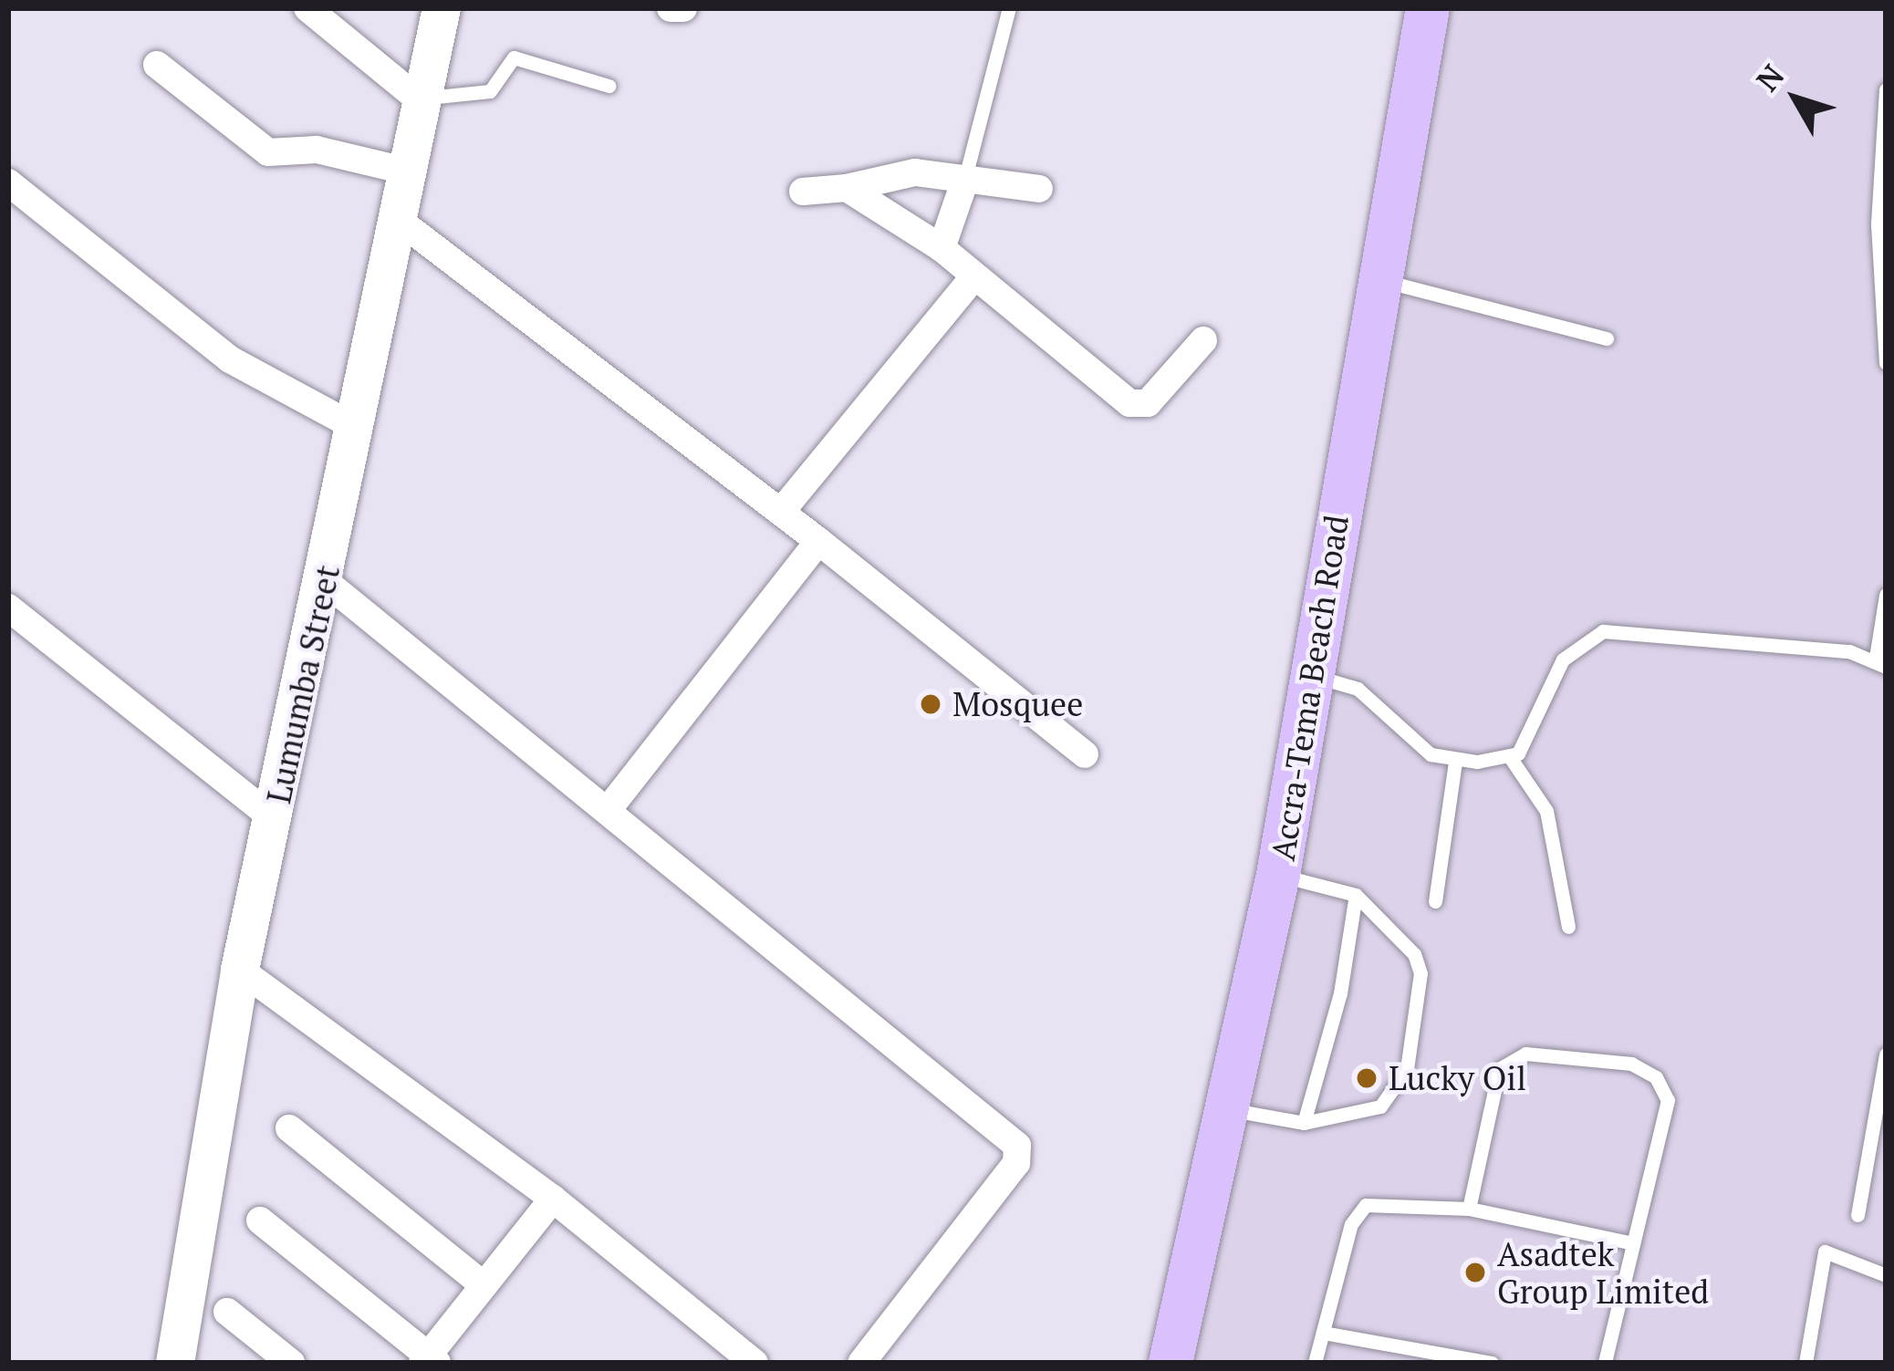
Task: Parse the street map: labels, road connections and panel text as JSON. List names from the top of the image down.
{
  "streets": {
    "main road": ["Lumumba Street", "Accra-Tema Beach Road"]
  },
  "places": ["Mosquee", "Lucky Oil", "Asadtek Group Limited"],
  "north": "top left"
}
